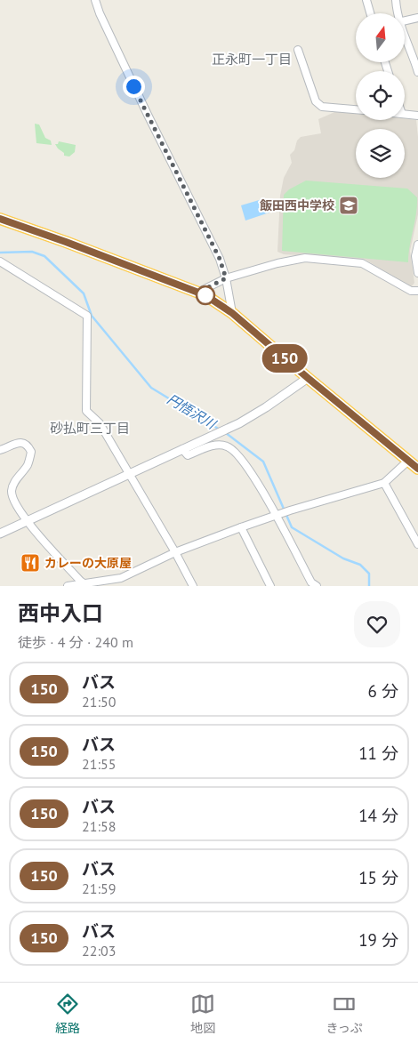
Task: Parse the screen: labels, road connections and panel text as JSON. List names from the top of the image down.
{
  "districts": ["正永町一丁目", "砂払町三丁目"],
  "water": ["円悟沢川"],
  "places": {
    "school or university": ["飯田西中学校"],
    "restaurant": ["カレーの大原屋"]
  },
  "lines": ["bus line 150"],
  "north": "top",
  "page": {
    "on_map": "150",
    "heading": ["西中入口", "徒歩 · 4 分 · 240 m"],
    "list": [
      {
        "mark": "150",
        "name": "バス",
        "note": "21:50",
        "value": "6 分"
      },
      {
        "mark": "150",
        "name": "バス",
        "note": "21:55",
        "value": "11 分"
      },
      {
        "mark": "150",
        "name": "バス",
        "note": "21:58",
        "value": "14 分"
      },
      {
        "mark": "150",
        "name": "バス",
        "note": "21:59",
        "value": "15 分"
      },
      {
        "mark": "150",
        "name": "バス",
        "note": "22:03",
        "value": "19 分"
      }
    ],
    "tabs": ["経路", "地図", "きっぷ"]
  }
}
